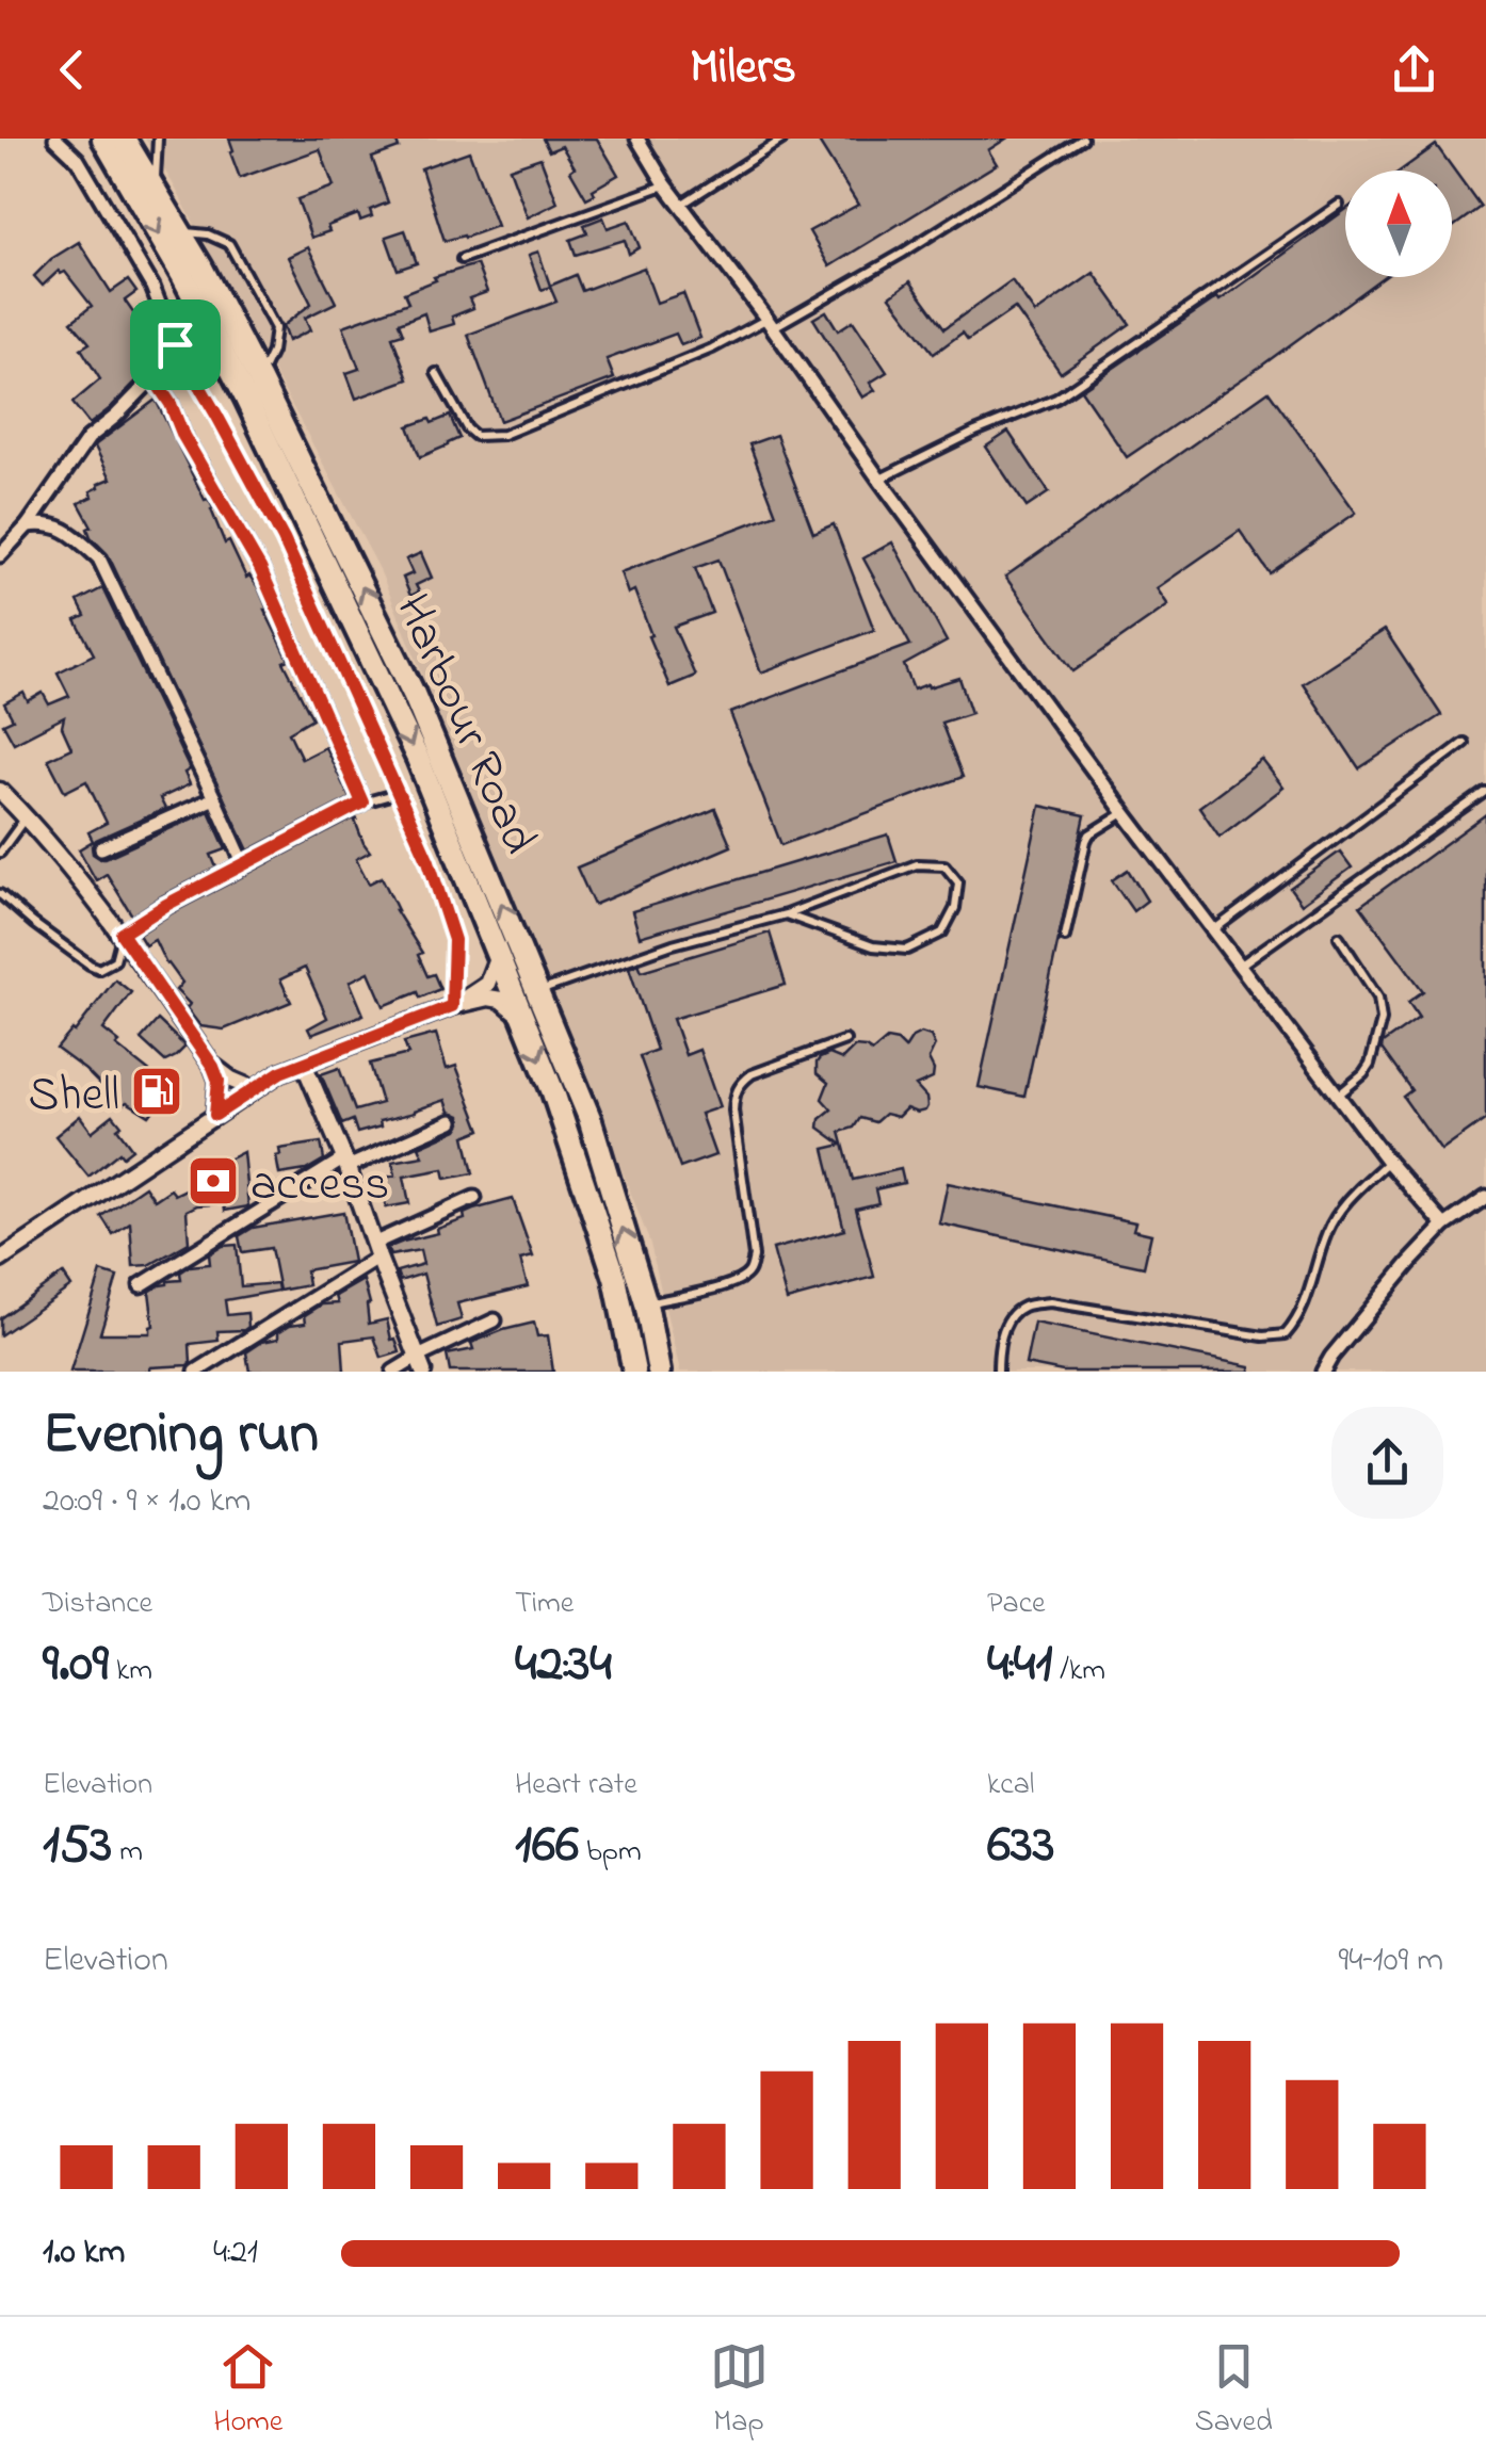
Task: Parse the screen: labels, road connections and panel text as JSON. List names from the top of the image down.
{
  "streets": {
    "highway": ["Harbour Road"]
  },
  "places": {
    "fuel station": ["Shell"],
    "bank": ["access"]
  },
  "north": "top",
  "page": {
    "header": "Milers",
    "heading": ["Evening run", "20:09 · 9 × 1.0 km"],
    "stats": [
      ["Distance", "9.09 km"],
      ["Time", "42:34"],
      ["Pace", "4:41 /km"],
      ["Elevation", "153 m"],
      ["Heart rate", "166 bpm"],
      ["kcal", "633"]
    ],
    "chart": ["Elevation", "94–109 m"],
    "list": [
      {
        "name": "1.0 km",
        "note": "4:21"
      }
    ],
    "tabs": ["Home", "Map", "Saved"]
  }
}
